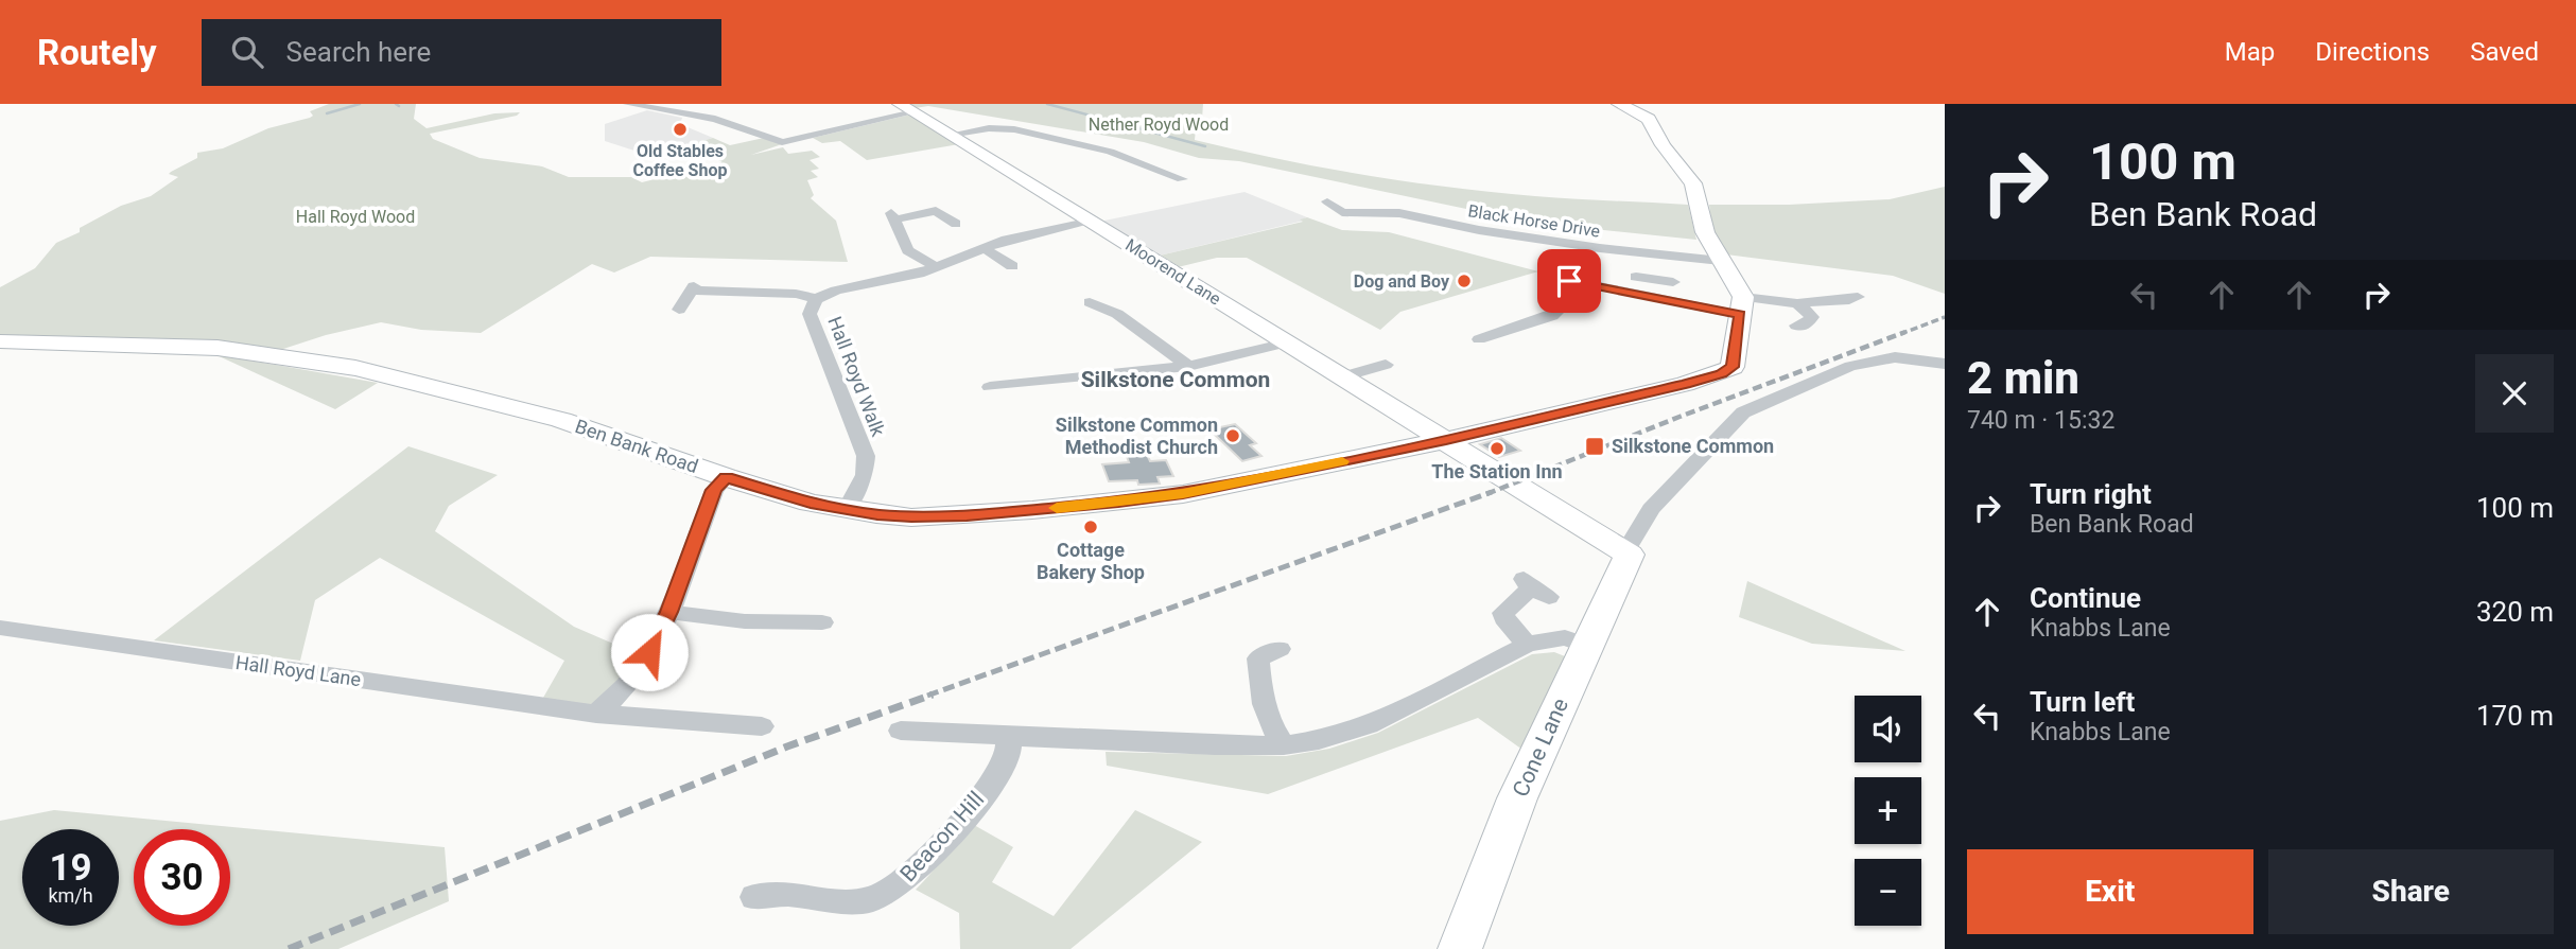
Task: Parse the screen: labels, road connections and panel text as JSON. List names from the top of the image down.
{
  "streets": {
    "main road": ["Moorend Lane", "Ben Bank Road", "Cone Lane"],
    "street": [
      "Black Horse Drive",
      "Hall Royd Walk",
      "Hall Royd Lane",
      "Beacon Hill"
    ]
  },
  "crossings": [
    ["Moorend Lane", "Hall Royd Walk"],
    ["Moorend Lane", "Ben Bank Road"],
    ["Hall Royd Walk", "Ben Bank Road"]
  ],
  "districts": ["Silkstone Common"],
  "parks": ["Nether Royd Wood", "Hall Royd Wood"],
  "places": {
    "other": [
      "Old Stables Coffee Shop",
      "Dog and Boy",
      "Silkstone Common Methodist Church",
      "The Station Inn",
      "Cottage Bakery Shop"
    ],
    "transit": ["Silkstone Common"]
  },
  "page": {
    "header": "Routely",
    "search": "Search here",
    "nav": ["Map", "Directions", "Saved"],
    "turn": ["100 m", "Ben Bank Road"],
    "heading": ["2 min", "740 m · 15:32"],
    "list": [
      {
        "name": "Turn right",
        "note": "Ben Bank Road",
        "value": "100 m"
      },
      {
        "name": "Continue",
        "note": "Knabbs Lane",
        "value": "320 m"
      },
      {
        "name": "Turn left",
        "note": "Knabbs Lane",
        "value": "170 m"
      }
    ],
    "map_buttons": ["+", "−"],
    "speed": "19 km/h",
    "limit": "30",
    "buttons": ["Exit", "Share"]
  }
}
